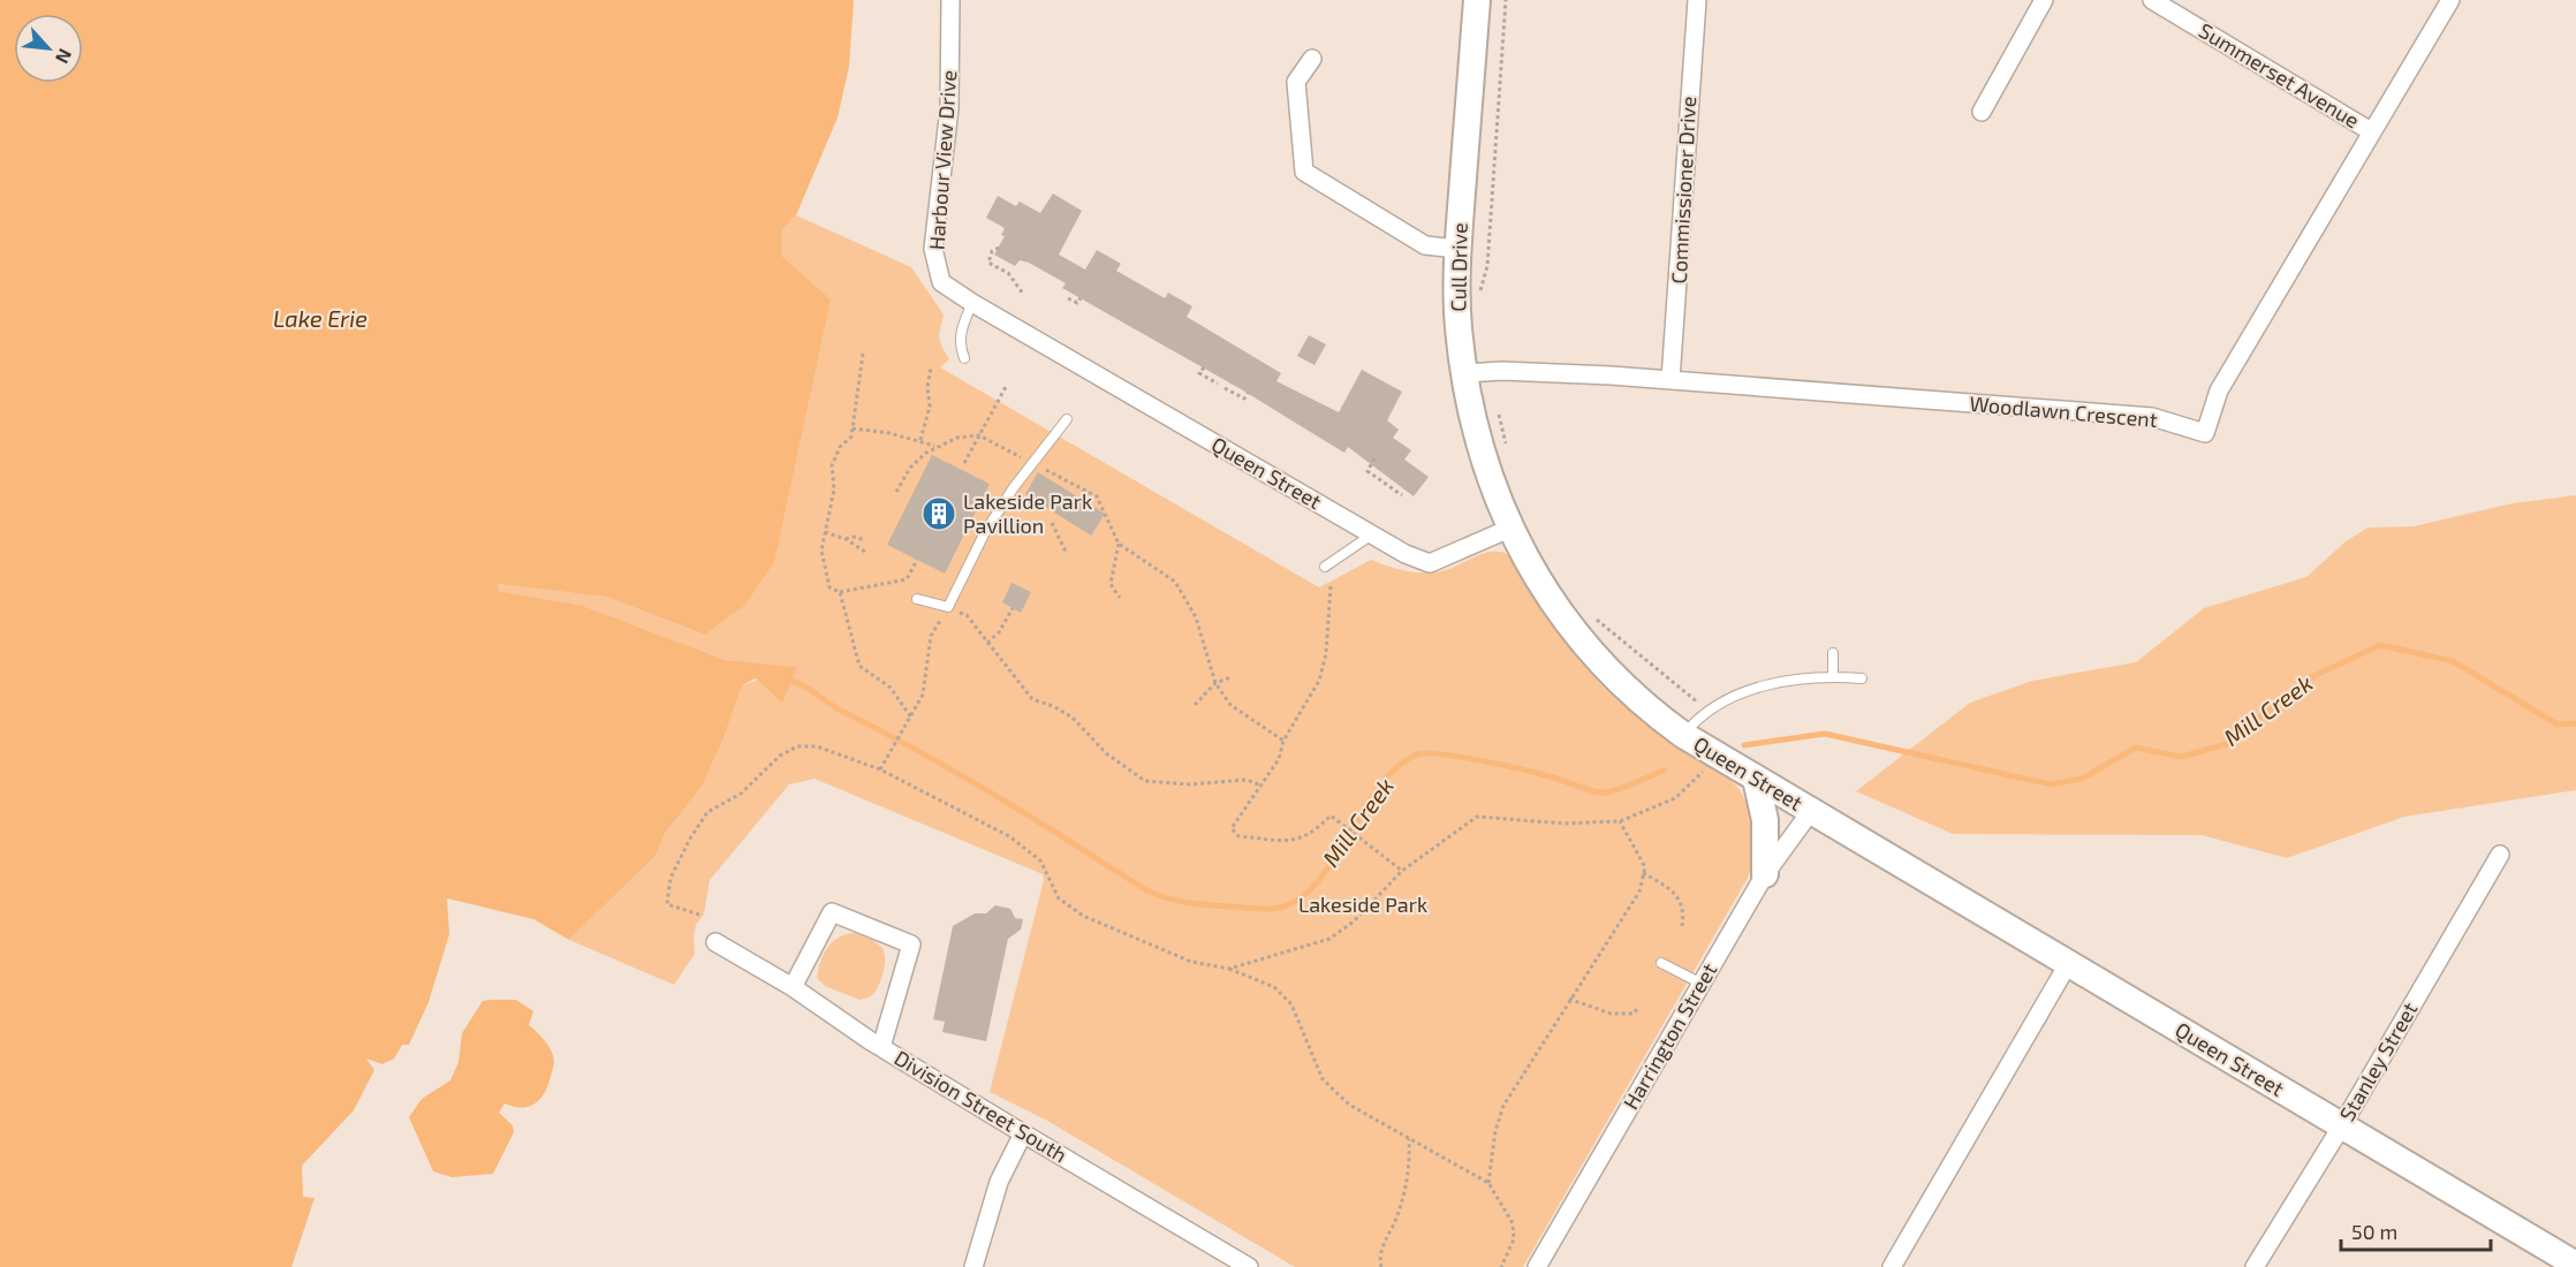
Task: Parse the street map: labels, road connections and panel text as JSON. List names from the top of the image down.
{
  "streets": {
    "street": [
      "Summerset Avenue",
      "Harbour View Drive",
      "Commissioner Drive",
      "Cull Drive",
      "Woodlawn Crescent",
      "Queen Street",
      "Harrington Street",
      "Stanley Street",
      "Division Street South"
    ]
  },
  "crossings": [
    ["Summerset Avenue", "Woodlawn Crescent"],
    ["Harbour View Drive", "Queen Street"],
    ["Commissioner Drive", "Woodlawn Crescent"],
    ["Cull Drive", "Woodlawn Crescent"],
    ["Cull Drive", "Queen Street"],
    ["Queen Street", "Harrington Street"],
    ["Queen Street", "Stanley Street"]
  ],
  "water": ["Lake Erie", "Mill Creek"],
  "parks": ["Lakeside Park"],
  "places": {
    "building": ["Lakeside Park Pavillion"]
  },
  "scale_bar": "50 m",
  "north": "bottom right"
}
